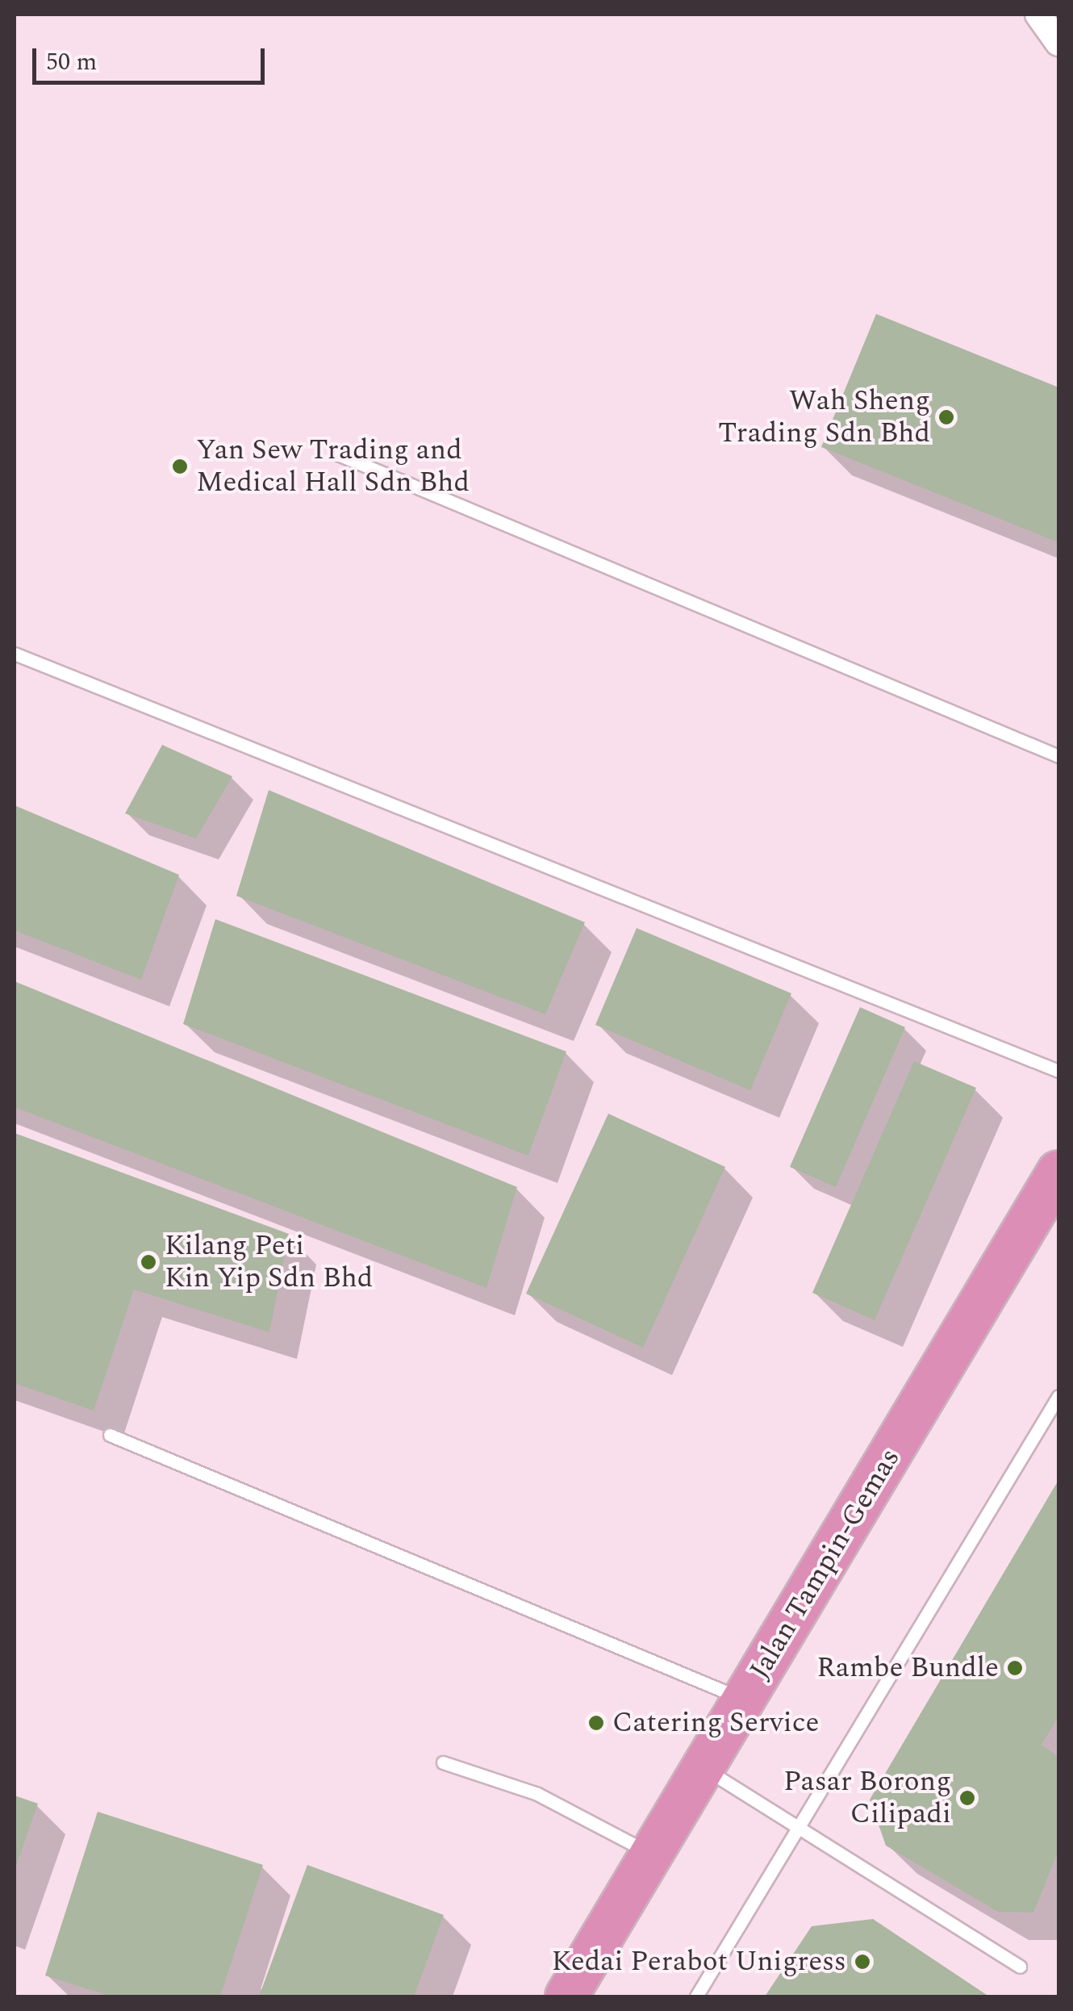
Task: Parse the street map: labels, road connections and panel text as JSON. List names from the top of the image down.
{
  "streets": {
    "highway": ["Jalan Tampin-Gemas"]
  },
  "places": [
    "Wah Sheng Trading Sdn Bhd",
    "Yan Sew Trading and Medical Hall Sdn Bhd",
    "Kilang Peti Kin Yip Sdn Bhd",
    "Rambe Bundle",
    "Catering Service",
    "Pasar Borong Cilipadi",
    "Kedai Perabot Unigress"
  ],
  "scale_bar": "50 m"
}
